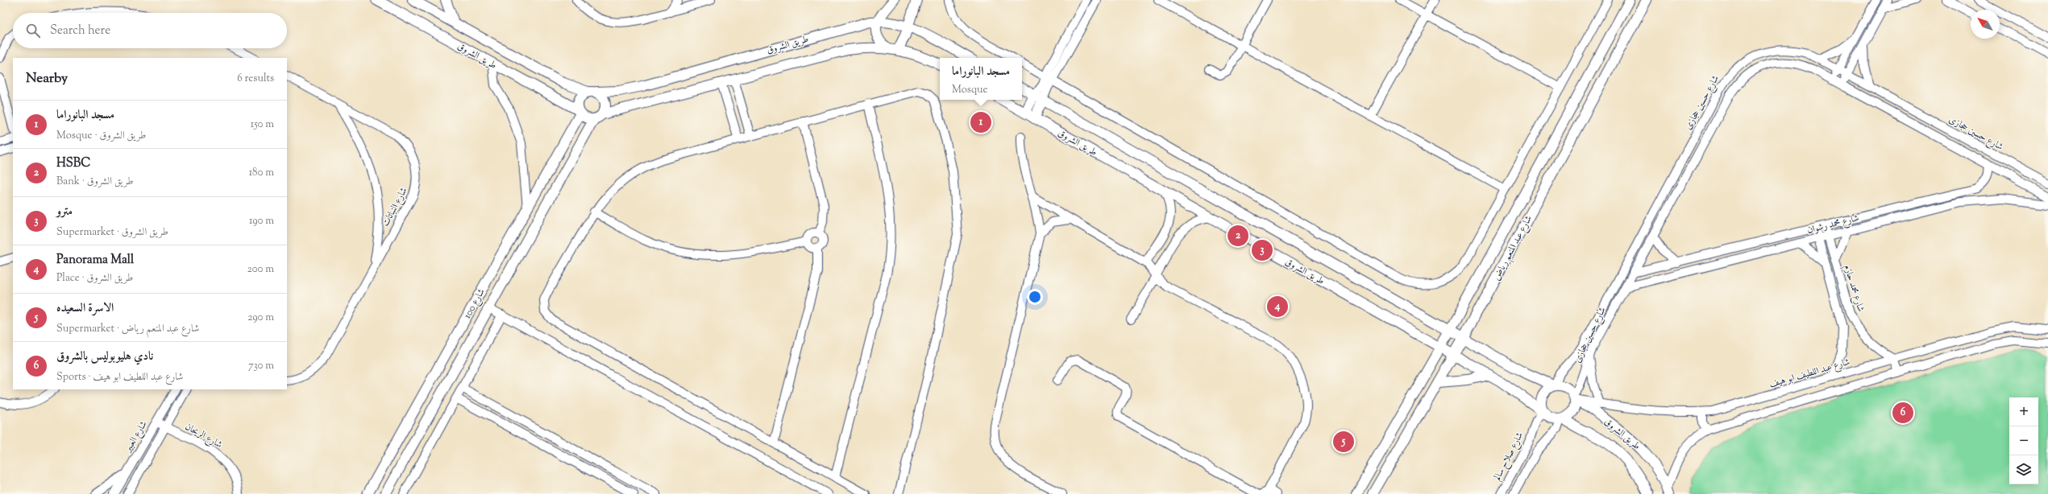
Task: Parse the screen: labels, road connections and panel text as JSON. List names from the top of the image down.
{
  "streets": {
    "street": [
      "طريق الشروق",
      "شارع حسين حجازى",
      "شارع النباتات",
      "شارع محمد رشوان",
      "شارع عبد المنعم رياض",
      "شارع محمد حازم",
      "شارع 100",
      "شارع عبد اللطيف ابو هيف",
      "شارع الريحان",
      "شارع العبير",
      "شارع صلاح سالم"
    ]
  },
  "crossings": [
    ["طريق الشروق", "شارع حسين حجازى"],
    ["طريق الشروق", "شارع عبد المنعم رياض"],
    ["طريق الشروق", "شارع 100"],
    ["طريق الشروق", "شارع عبد اللطيف ابو هيف"],
    ["طريق الشروق", "شارع صلاح سالم"],
    ["شارع حسين حجازى", "شارع محمد رشوان"],
    ["شارع حسين حجازى", "شارع عبد اللطيف ابو هيف"],
    ["شارع حسين حجازى", "شارع صلاح سالم"],
    ["شارع محمد رشوان", "شارع محمد حازم"],
    ["شارع محمد حازم", "شارع عبد اللطيف ابو هيف"],
    ["شارع عبد اللطيف ابو هيف", "شارع صلاح سالم"],
    ["شارع الريحان", "شارع العبير"]
  ],
  "north": "top left",
  "page": {
    "search": "Search here",
    "popup": ["مسجد البانوراما", "Mosque"],
    "heading": ["Nearby", "6 results"],
    "list": [
      {
        "mark": "1",
        "name": "مسجد البانوراما",
        "note": "Mosque · طريق الشروق",
        "value": "150 m"
      },
      {
        "mark": "2",
        "name": "HSBC",
        "note": "Bank · طريق الشروق",
        "value": "180 m"
      },
      {
        "mark": "3",
        "name": "مترو",
        "note": "Supermarket · طريق الشروق",
        "value": "190 m"
      },
      {
        "mark": "4",
        "name": "Panorama Mall",
        "note": "Place · طريق الشروق",
        "value": "200 m"
      },
      {
        "mark": "5",
        "name": "الاسرة السعيده",
        "note": "Supermarket · شارع عبد المنعم رياض",
        "value": "290 m"
      },
      {
        "mark": "6",
        "name": "نادي هليوبوليس بالشروق",
        "note": "Sports · شارع عبد اللطيف ابو هيف",
        "value": "730 m"
      }
    ],
    "pins": [
      "1",
      "2",
      "3",
      "4",
      "6",
      "5"
    ],
    "map_buttons": ["+", "−"]
  }
}
